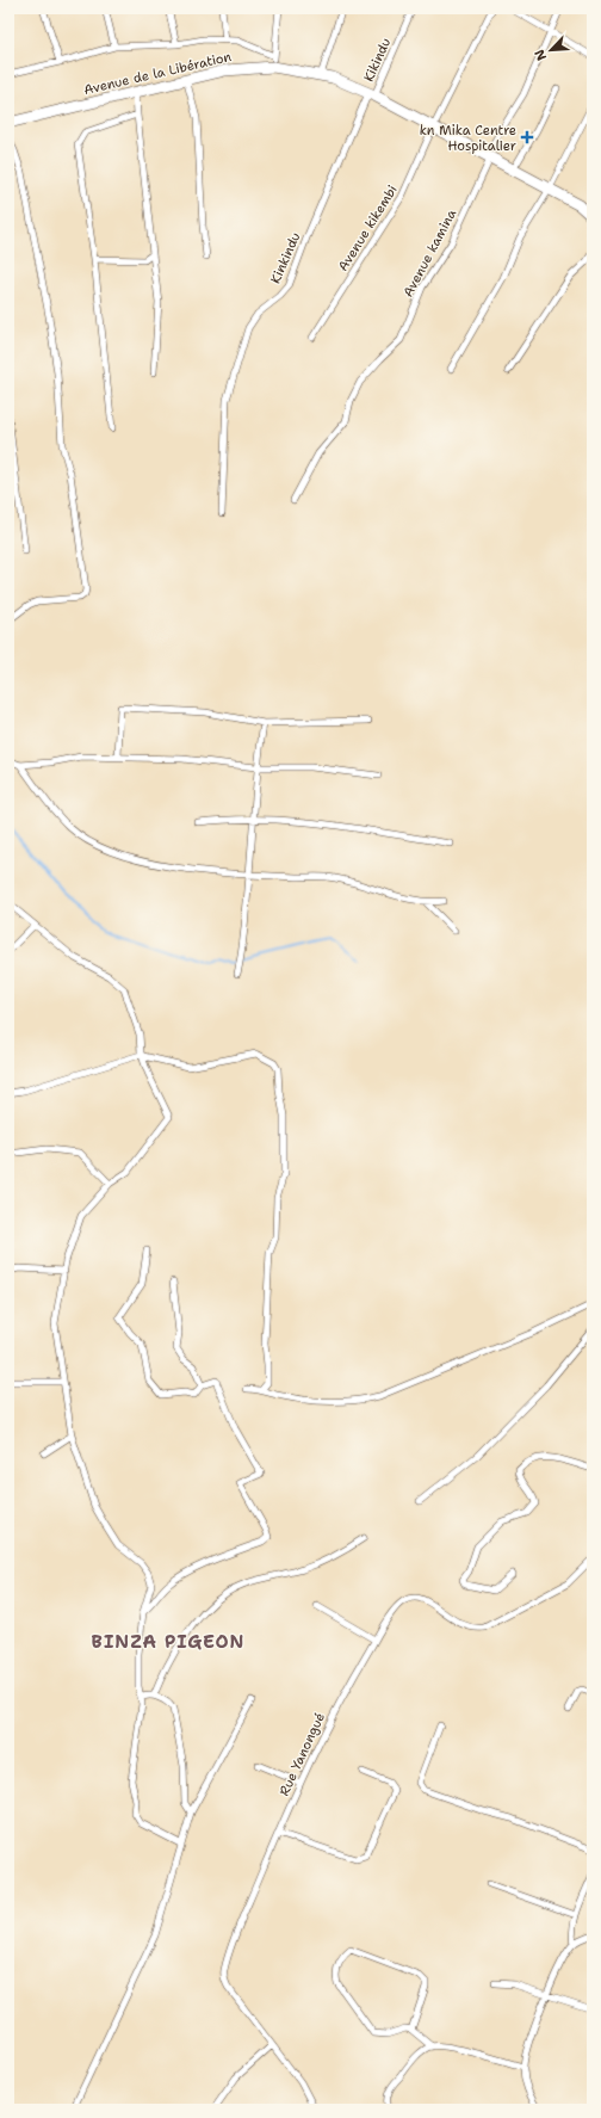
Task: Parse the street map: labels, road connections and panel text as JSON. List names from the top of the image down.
{
  "streets": {
    "highway": ["Avenue de la Libération"],
    "street": [
      "Kikindu",
      "Avenue kikembi",
      "Avenue kamina",
      "Kinkindu",
      "Rue Yanongué"
    ]
  },
  "crossings": [
    ["Kikindu", "Avenue de la Libération"],
    ["Kikindu", "Kinkindu"],
    ["Avenue de la Libération", "Avenue kikembi"],
    ["Avenue de la Libération", "Avenue kamina"],
    ["Avenue de la Libération", "Kinkindu"]
  ],
  "districts": ["BINZA PIGEON"],
  "places": {
    "health": ["kn Mika Centre Hospitalier"]
  },
  "north": "bottom left"
}
